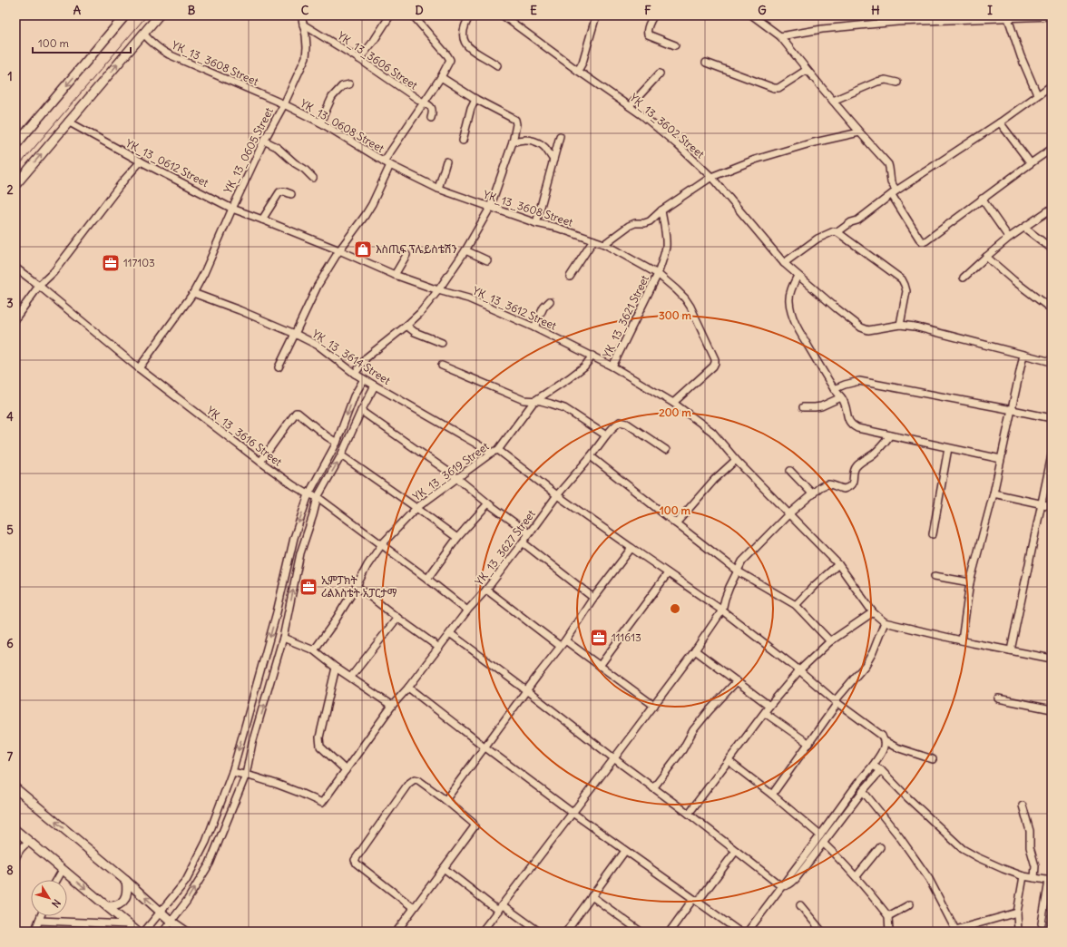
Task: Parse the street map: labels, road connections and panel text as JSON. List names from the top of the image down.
{
  "streets": {
    "street": [
      "YK_13_3606 Street",
      "YK_13_3608 Street",
      "YK_13_0608 Street",
      "YK_13_3602 Street",
      "YK_13_0605 Street",
      "YK_13_0612 Street",
      "YK_13_3612 Street",
      "YK_13_3621 Street",
      "YK_13_3614 Street",
      "YK_13_3616 Street",
      "YK_13_3619 Street",
      "YK_13_3627 Street"
    ]
  },
  "crossings": [
    ["YK_13_3606 Street", "YK_13_0605 Street"],
    ["YK_13_3608 Street", "YK_13_0608 Street"],
    ["YK_13_3608 Street", "YK_13_0605 Street"],
    ["YK_13_3608 Street", "YK_13_3612 Street"],
    ["YK_13_3608 Street", "YK_13_3621 Street"],
    ["YK_13_0608 Street", "YK_13_0605 Street"],
    ["YK_13_0605 Street", "YK_13_0612 Street"],
    ["YK_13_0605 Street", "YK_13_3614 Street"],
    ["YK_13_0605 Street", "YK_13_3616 Street"],
    ["YK_13_0612 Street", "YK_13_3612 Street"],
    ["YK_13_3612 Street", "YK_13_3621 Street"],
    ["YK_13_3612 Street", "YK_13_3619 Street"],
    ["YK_13_3614 Street", "YK_13_3619 Street"],
    ["YK_13_3616 Street", "YK_13_3619 Street"],
    ["YK_13_3616 Street", "YK_13_3627 Street"]
  ],
  "places": {
    "shop": ["እስጢፍ ፕሌይስቴሽን"],
    "office": ["117103", "ኢምፓክት ሪልእስቴት አፓርታማ", "111613"]
  },
  "scale_bar": "100 m",
  "north": "bottom right",
  "grid": {
    "columns": [
      "A",
      "B",
      "C",
      "D",
      "E",
      "F",
      "G",
      "H",
      "I"
    ],
    "rows": [
      "1",
      "2",
      "3",
      "4",
      "5",
      "6",
      "7",
      "8"
    ]
  },
  "rings": ["300 m", "200 m", "100 m"]
}
